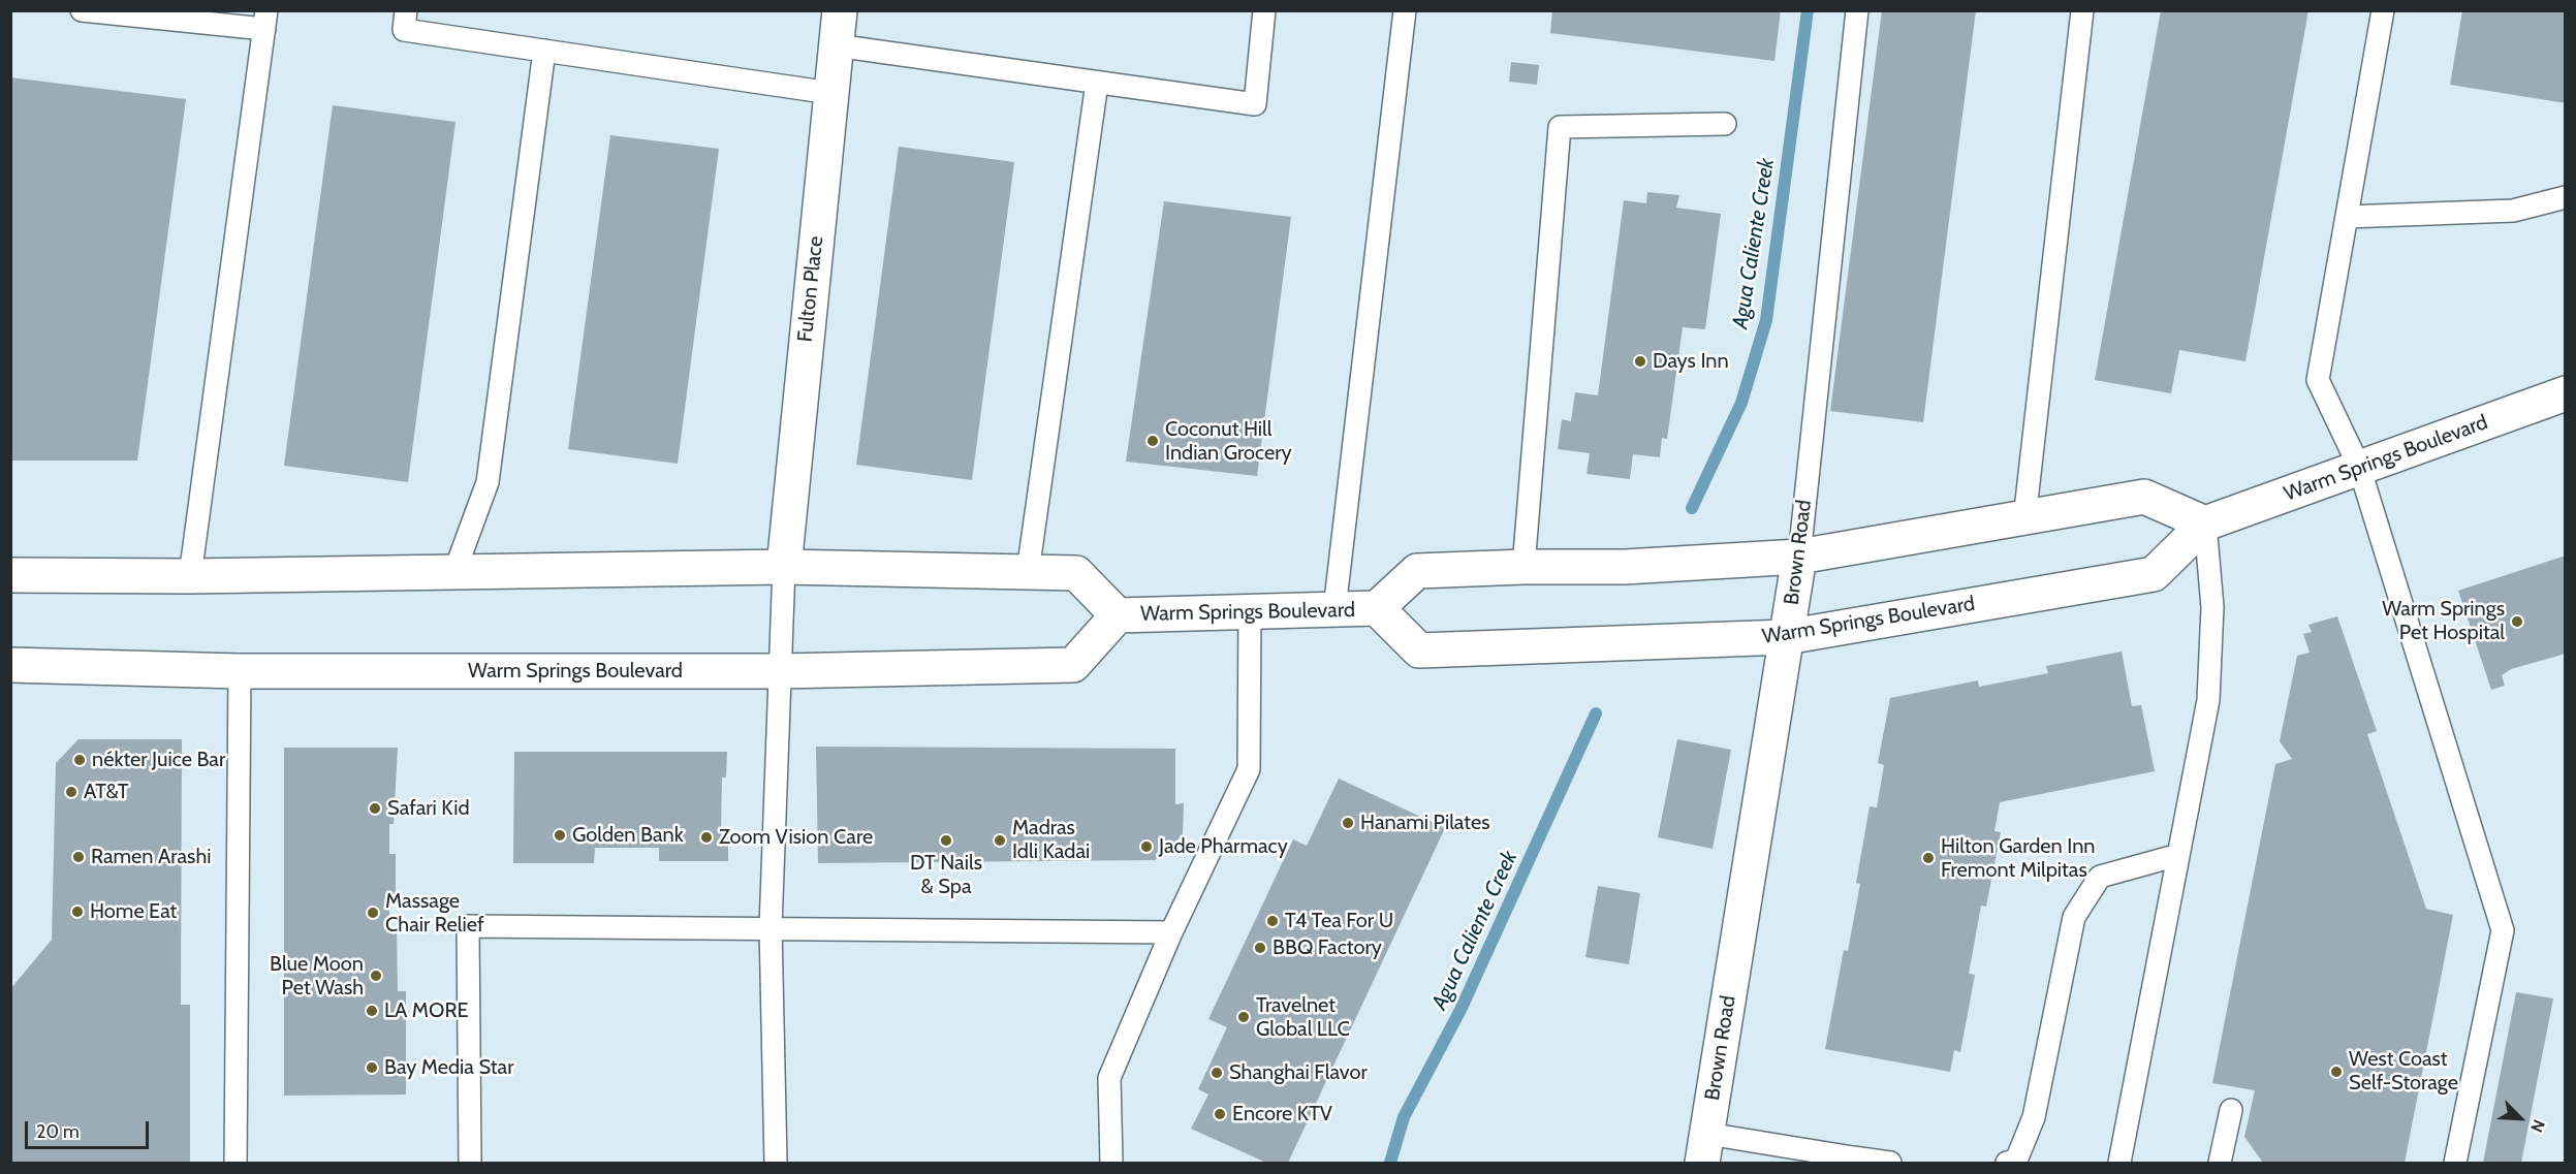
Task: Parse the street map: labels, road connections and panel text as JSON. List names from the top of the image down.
{
  "streets": {
    "main road": ["Fulton Place", "Warm Springs Boulevard", "Brown Road"]
  },
  "crossings": [
    ["Fulton Place", "Warm Springs Boulevard"],
    ["Warm Springs Boulevard", "Brown Road"]
  ],
  "water": ["Agua Caliente Creek"],
  "places": [
    "Days Inn",
    "Coconut Hill Indian Grocery",
    "Warm Springs Pet Hospital",
    "nékter Juice Bar",
    "AT&T",
    "Safari Kid",
    "Hanami Pilates",
    "Golden Bank",
    "Zoom Vision Care",
    "DT Nails & Spa",
    "Madras Idli Kadai",
    "Jade Pharmacy",
    "Ramen Arashi",
    "Hilton Garden Inn Fremont Milpitas",
    "Home Eat",
    "Massage Chair Relief",
    "T4 Tea For U",
    "BBQ Factory",
    "Blue Moon Pet Wash",
    "LA MORE",
    "Travelnet Global LLC",
    "Bay Media Star",
    "West Coast Self-Storage",
    "Shanghai Flavor",
    "Encore KTV"
  ],
  "scale_bar": "20 m",
  "north": "bottom right"
}
